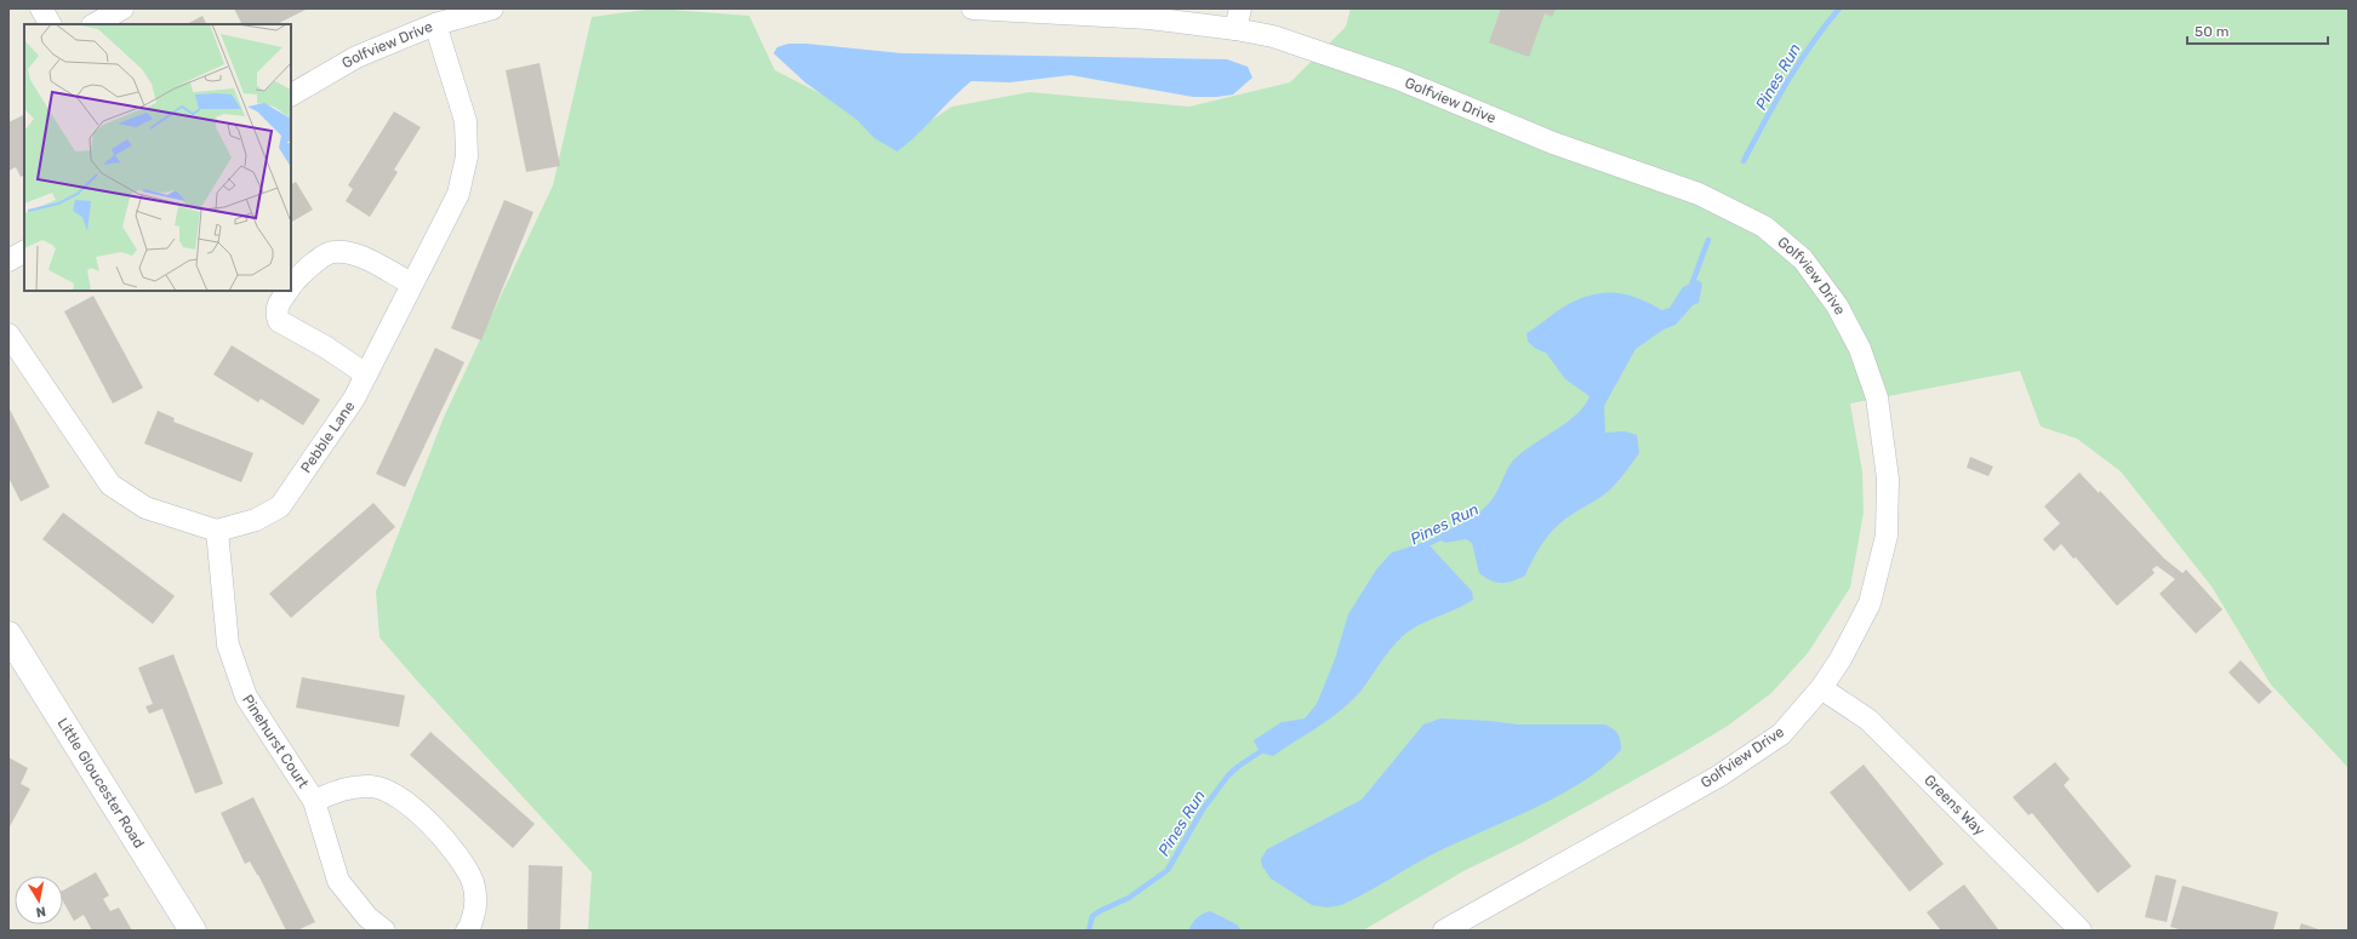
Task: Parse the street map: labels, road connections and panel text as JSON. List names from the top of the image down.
{
  "streets": {
    "street": [
      "Golfview Drive",
      "Pebble Lane",
      "Pinehurst Court",
      "Little Gloucester Road",
      "Greens Way"
    ]
  },
  "crossings": [
    ["Golfview Drive", "Pebble Lane"],
    ["Golfview Drive", "Greens Way"],
    ["Pebble Lane", "Pinehurst Court"]
  ],
  "water": ["Pines Run"],
  "scale_bar": "50 m",
  "north": "bottom"
}
